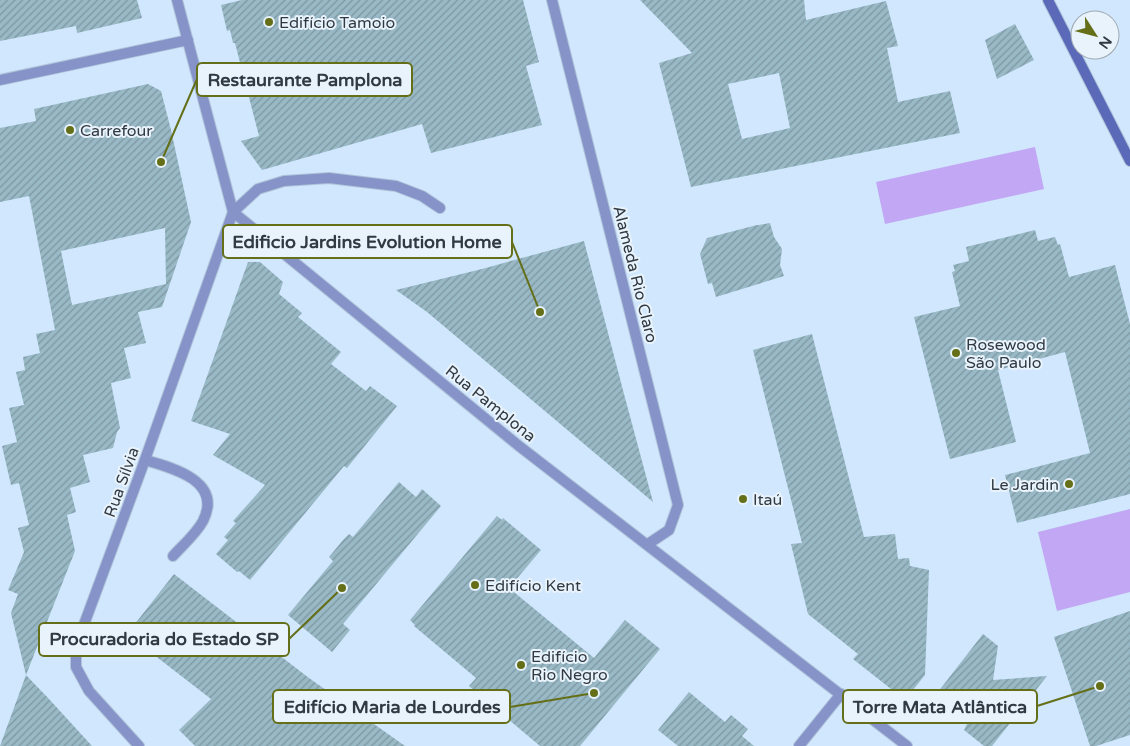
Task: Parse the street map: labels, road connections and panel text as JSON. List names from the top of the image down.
{
  "streets": {
    "street": ["Alameda Rio Claro", "Rua Pamplona", "Rua Sílvia"]
  },
  "crossings": [
    ["Alameda Rio Claro", "Rua Pamplona"],
    ["Rua Pamplona", "Rua Sílvia"]
  ],
  "places": [
    "Edifício Tamoio",
    "Carrefour",
    "Restaurante Pamplona",
    "Edificio Jardins Evolution Home",
    "Rosewood São Paulo",
    "Le Jardin",
    "Itaú",
    "Edifício Kent",
    "Procuradoria do Estado SP",
    "Edifício Rio Negro",
    "Torre Mata Atlântica",
    "Edifício Maria de Lourdes"
  ],
  "north": "bottom right"
}
